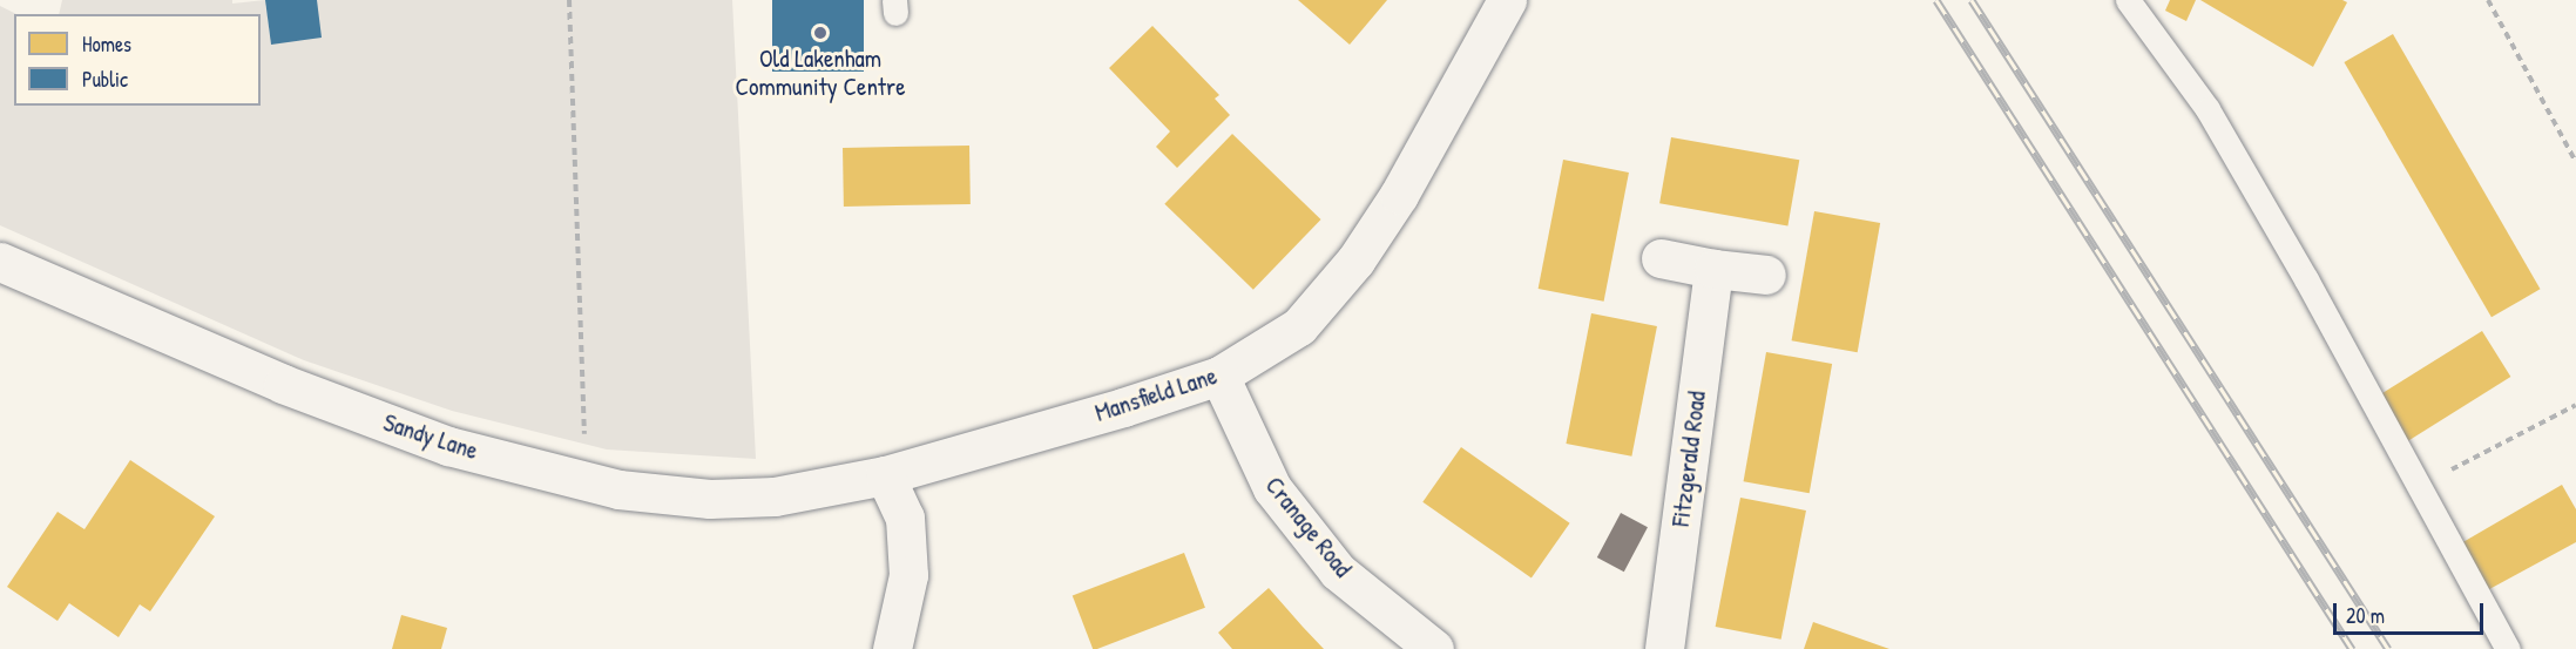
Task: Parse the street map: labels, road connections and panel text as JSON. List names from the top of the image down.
{
  "streets": {
    "street": [
      "Mansfield Lane",
      "Sandy Lane",
      "Fitzgerald Road",
      "Cranage Road"
    ]
  },
  "crossings": [
    ["Mansfield Lane", "Sandy Lane"],
    ["Mansfield Lane", "Cranage Road"]
  ],
  "places": ["Old Lakenham Community Centre"],
  "legend": ["Homes", "Public"],
  "scale_bar": "20 m"
}
